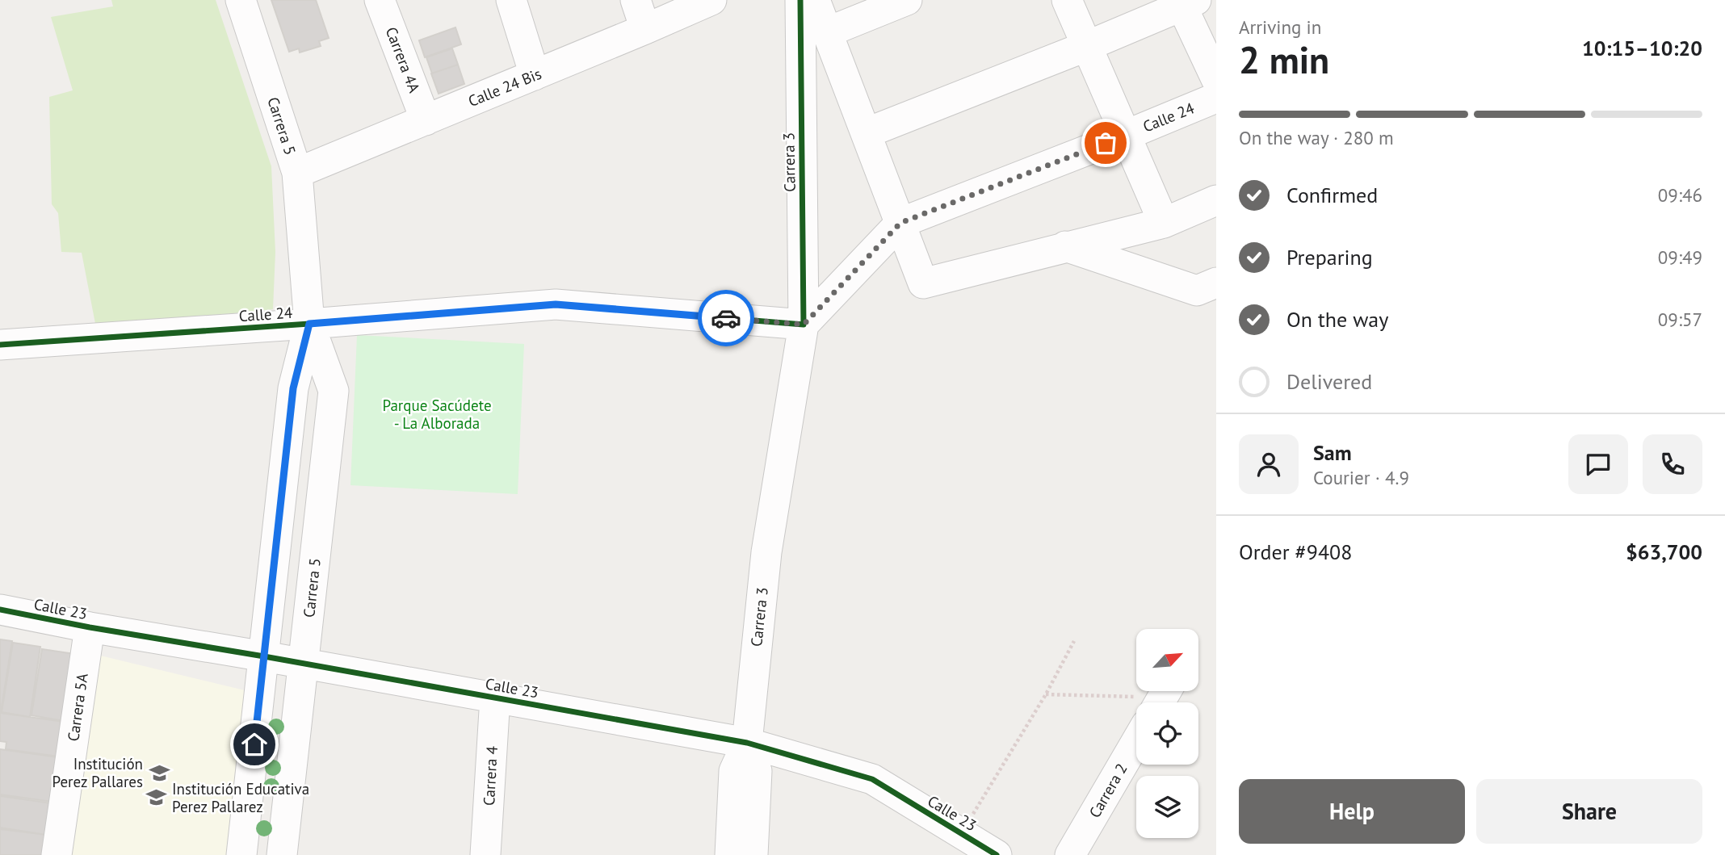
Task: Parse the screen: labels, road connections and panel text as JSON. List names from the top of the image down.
{
  "streets": {
    "street": [
      "Carrera 4A",
      "Calle 24 Bis",
      "Calle 24",
      "Carrera 5",
      "Carrera 3",
      "Calle 23",
      "Carrera 5A",
      "Carrera 4",
      "Carrera 2"
    ]
  },
  "crossings": [
    ["Carrera 4A", "Calle 24 Bis"],
    ["Calle 24 Bis", "Carrera 5"],
    ["Calle 24", "Carrera 5"],
    ["Calle 24", "Carrera 3"],
    ["Carrera 5", "Calle 23"],
    ["Carrera 3", "Calle 23"],
    ["Calle 23", "Carrera 5A"],
    ["Calle 23", "Carrera 4"]
  ],
  "parks": ["Parque Sacúdete - La Alborada"],
  "places": {
    "school or university": ["Institución Perez Pallares", "Institución Educativa Perez Pallarez"]
  },
  "north": "top right",
  "page": {
    "heading": ["2 min", "Arriving in", "10:15–10:20"],
    "panel": [
      "Sam",
      "Courier · 4.9",
      "Order #9408",
      "$63,700"
    ],
    "bar": "On the way · 280 m",
    "list": [
      ["Confirmed", "09:46"],
      ["Preparing", "09:49"],
      ["On the way", "09:57"],
      "Delivered"
    ],
    "buttons": ["Help", "Share"]
  }
}
